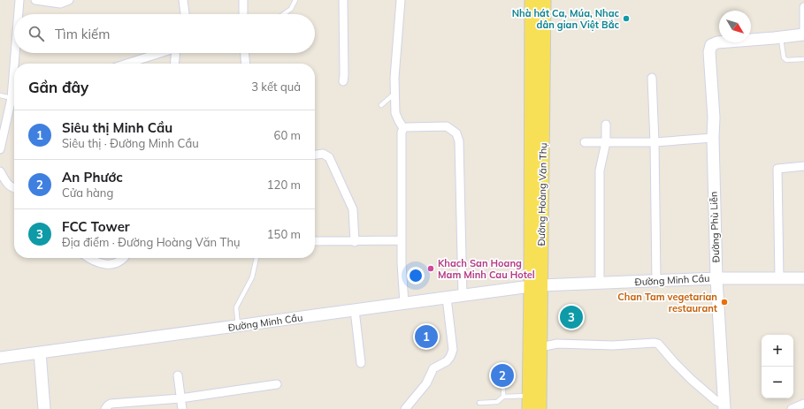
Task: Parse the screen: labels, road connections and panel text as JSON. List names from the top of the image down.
{
  "streets": {
    "main road": ["Đường Hoàng Văn Thụ"],
    "street": ["Đường Phù Liễn", "Đường Minh Cầu"]
  },
  "crossings": [
    ["Đường Hoàng Văn Thụ", "Đường Minh Cầu"],
    ["Đường Phù Liễn", "Đường Minh Cầu"]
  ],
  "places": ["Nhà hát Ca, Múa, Nhạc dân gian Việt Bắc", "Khach San Hoang Mam Minh Cau Hotel", "Chan Tam vegetarian restaurant"],
  "north": "bottom right",
  "page": {
    "search": "Tìm kiếm",
    "heading": ["Gần đây", "3 kết quả"],
    "list": [
      {
        "mark": "1",
        "name": "Siêu thị Minh Cầu",
        "note": "Siêu thị · Đường Minh Cầu",
        "value": "60 m"
      },
      {
        "mark": "2",
        "name": "An Phước",
        "note": "Cửa hàng",
        "value": "120 m"
      },
      {
        "mark": "3",
        "name": "FCC Tower",
        "note": "Địa điểm · Đường Hoàng Văn Thụ",
        "value": "150 m"
      }
    ],
    "pins": ["3", "1", "2"],
    "map_buttons": ["+", "−"]
  }
}
